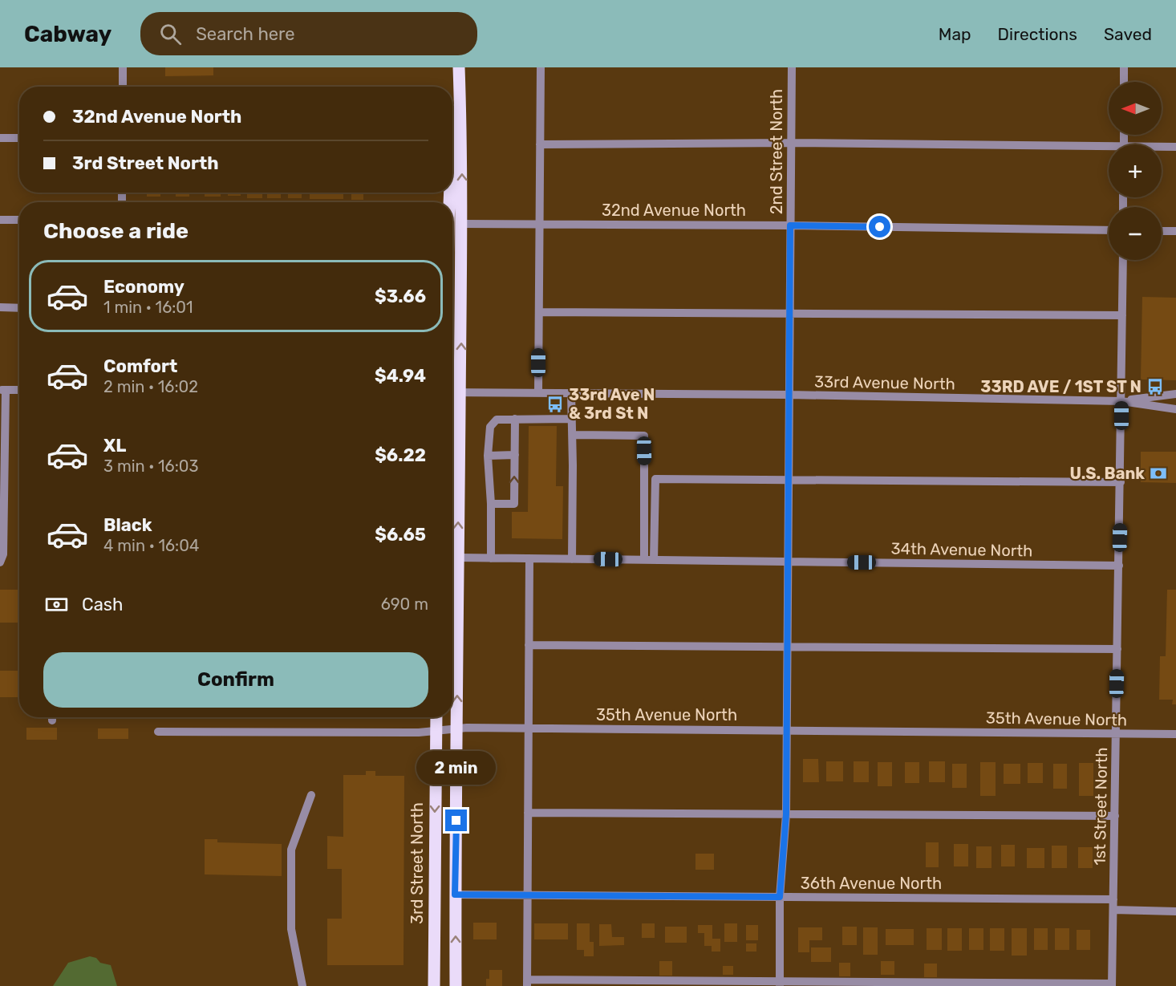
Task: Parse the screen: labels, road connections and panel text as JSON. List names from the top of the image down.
{
  "streets": {
    "main road": ["3rd Street North"],
    "street": [
      "2nd Street North",
      "32nd Avenue North",
      "33rd Avenue North",
      "34th Avenue North",
      "35th Avenue North",
      "1st Street North",
      "36th Avenue North"
    ]
  },
  "crossings": [
    ["2nd Street North", "32nd Avenue North"],
    ["2nd Street North", "33rd Avenue North"],
    ["2nd Street North", "34th Avenue North"],
    ["2nd Street North", "35th Avenue North"],
    ["2nd Street North", "36th Avenue North"],
    ["33rd Avenue North", "1st Street North"],
    ["34th Avenue North", "1st Street North"],
    ["35th Avenue North", "1st Street North"],
    ["35th Avenue North", "3rd Street North"],
    ["1st Street North", "36th Avenue North"]
  ],
  "places": {
    "bus stop": ["33RD AVE / 1ST ST N", "33rd Ave N & 3rd St N"],
    "bank": ["U.S. Bank"]
  },
  "north": "left",
  "page": {
    "header": "Cabway",
    "search": "Search here",
    "nav": ["Map", "Directions", "Saved"],
    "map_buttons": ["+", "−"],
    "banner": ["32nd Avenue North", "3rd Street North"],
    "heading": "Choose a ride",
    "list": [
      {
        "name": "Economy",
        "note": "1 min · 16:01",
        "value": "$3.66"
      },
      {
        "name": "Comfort",
        "note": "2 min · 16:02",
        "value": "$4.94"
      },
      {
        "name": "XL",
        "note": "3 min · 16:03",
        "value": "$6.22"
      },
      {
        "name": "Black",
        "note": "4 min · 16:04",
        "value": "$6.65"
      }
    ],
    "pay": ["Cash", "690 m"],
    "buttons": "Confirm",
    "bubble": "2 min"
  }
}
